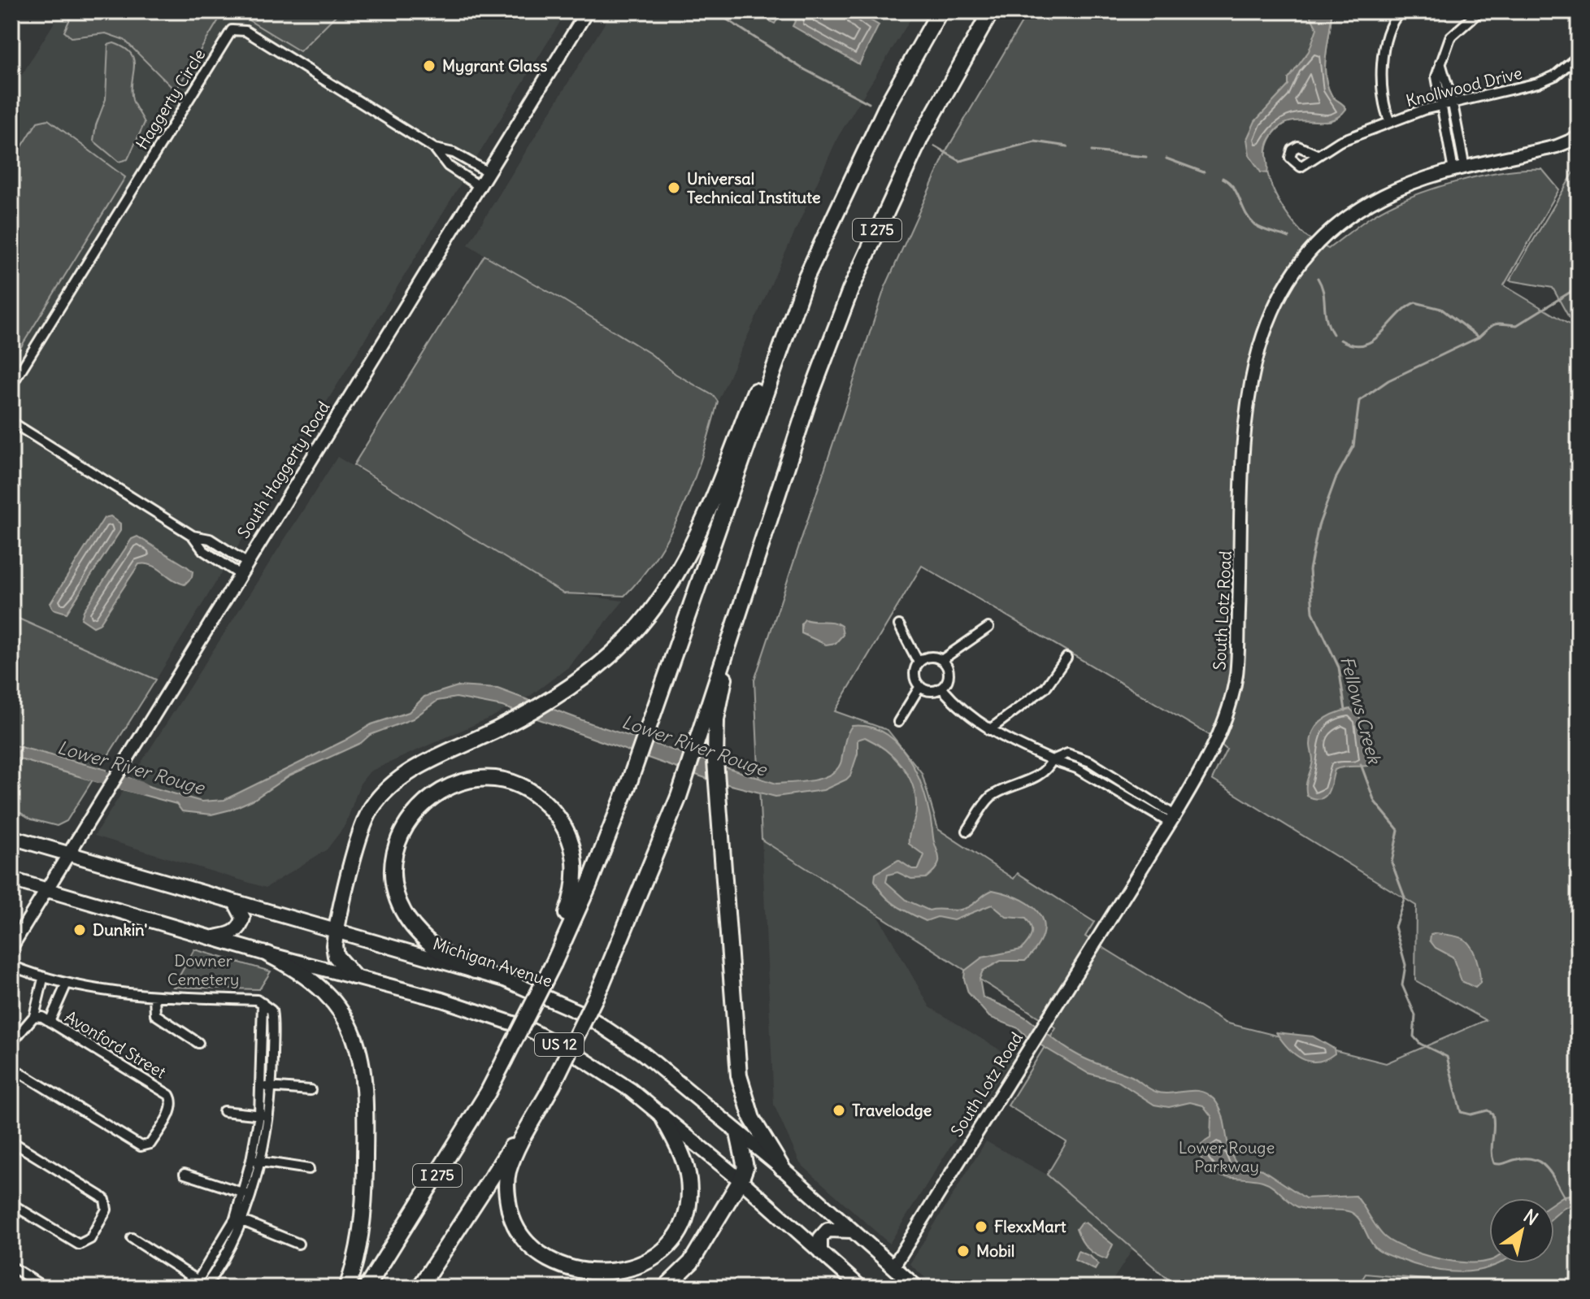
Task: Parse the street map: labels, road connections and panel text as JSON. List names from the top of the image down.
{
  "streets": {
    "highway": ["I 275"],
    "main road": ["Michigan Avenue", "US 12"],
    "street": [
      "Knollwood Drive",
      "Haggerty Circle",
      "South Haggerty Road",
      "South Lotz Road",
      "Avonford Street"
    ]
  },
  "crossings": [
    ["Haggerty Circle", "South Haggerty Road"],
    ["South Haggerty Road", "Michigan Avenue"],
    ["South Haggerty Road", "US 12"],
    ["South Lotz Road", "Michigan Avenue"]
  ],
  "water": ["Fellows Creek", "Lower River Rouge"],
  "parks": ["Downer Cemetery", "Lower Rouge Parkway"],
  "places": [
    "Mygrant Glass",
    "Universal Technical Institute",
    "Dunkin'",
    "Travelodge",
    "FlexxMart",
    "Mobil"
  ],
  "north": "top right"
}
